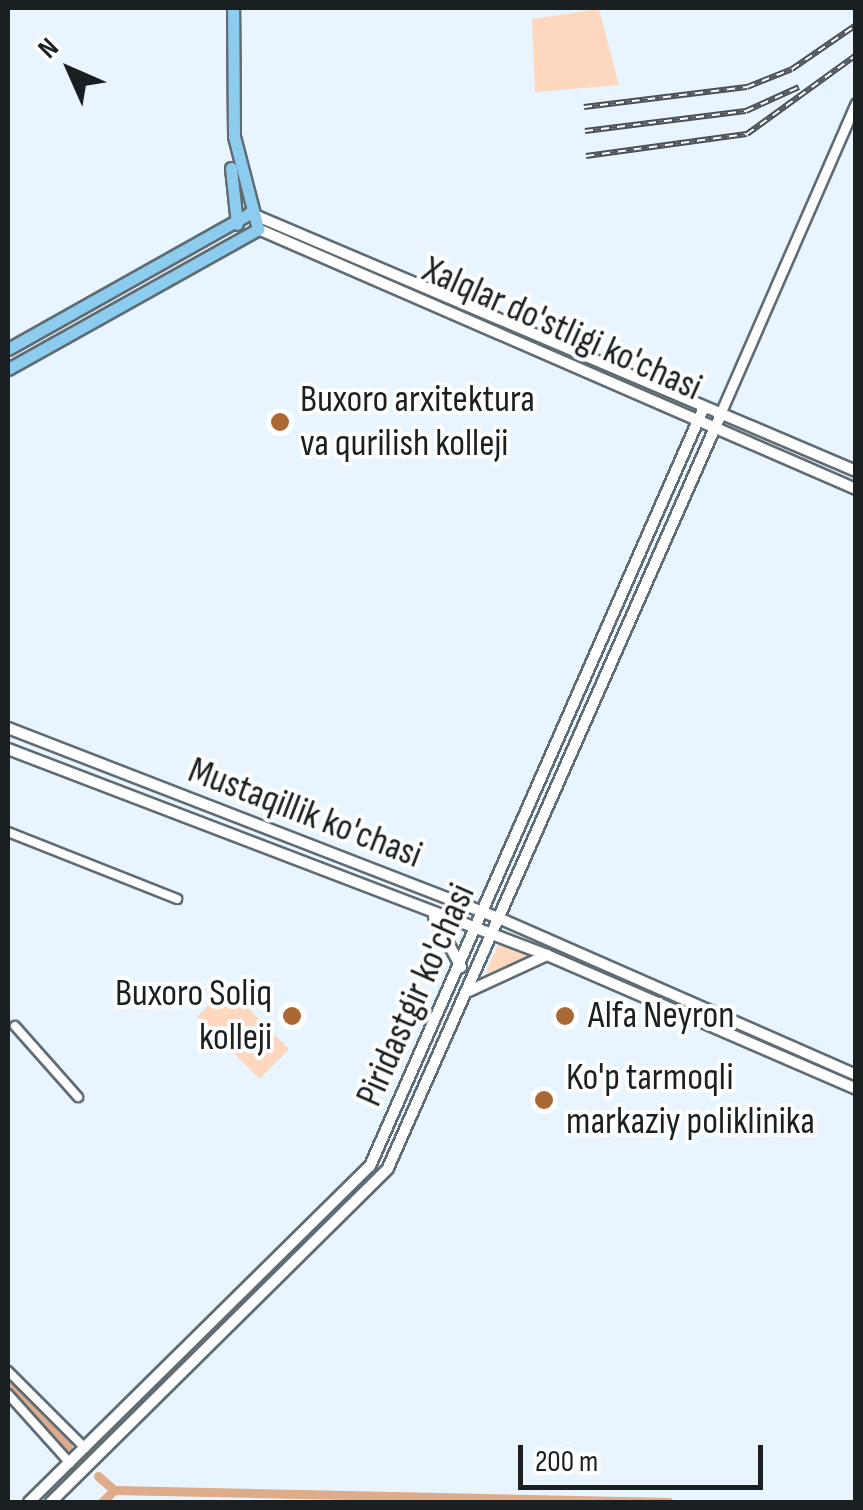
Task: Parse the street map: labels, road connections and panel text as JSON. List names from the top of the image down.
{
  "streets": {
    "main road": ["Xalqlar do'stligi ko'chasi", "Mustaqillik ko'chasi", "Piridastgir ko'chasi"]
  },
  "crossings": [
    ["Xalqlar do'stligi ko'chasi", "Piridastgir ko'chasi"],
    ["Mustaqillik ko'chasi", "Piridastgir ko'chasi"]
  ],
  "places": [
    "Buxoro arxitektura va qurilish kolleji",
    "Buxoro Soliq kolleji",
    "Alfa Neyron",
    "Ko'p tarmoqli markaziy poliklinika"
  ],
  "scale_bar": "200 m",
  "north": "top left"
}
